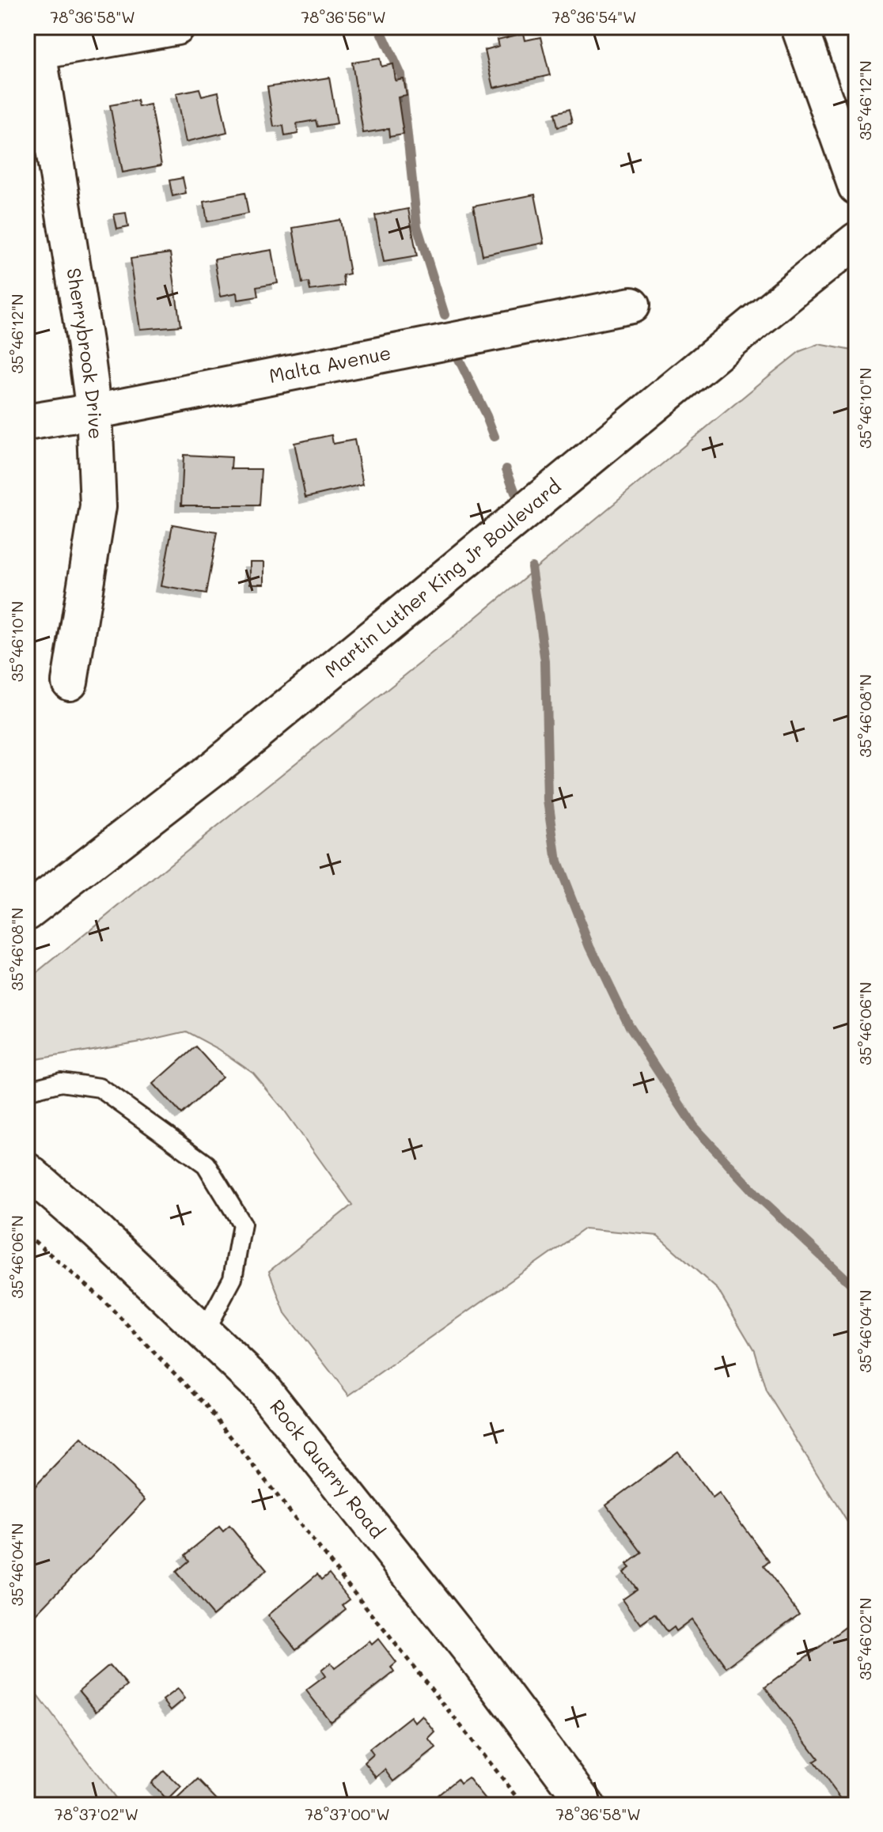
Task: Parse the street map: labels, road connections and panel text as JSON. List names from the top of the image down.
{
  "streets": {
    "main road": [
      "Sherrybrook Drive",
      "Malta Avenue",
      "Martin Luther King Jr Boulevard",
      "Rock Quarry Road"
    ]
  },
  "crossings": [
    ["Sherrybrook Drive", "Malta Avenue"]
  ],
  "coordinates": [
    "78°36'58\"W",
    "78°36'56\"W",
    "78°36'54\"W",
    "35°46'12\"N",
    "35°46'10\"N",
    "35°46'08\"N",
    "35°46'06\"N",
    "35°46'04\"N",
    "35°46'02\"N",
    "78°37'02\"W",
    "78°37'00\"W"
  ]
}
